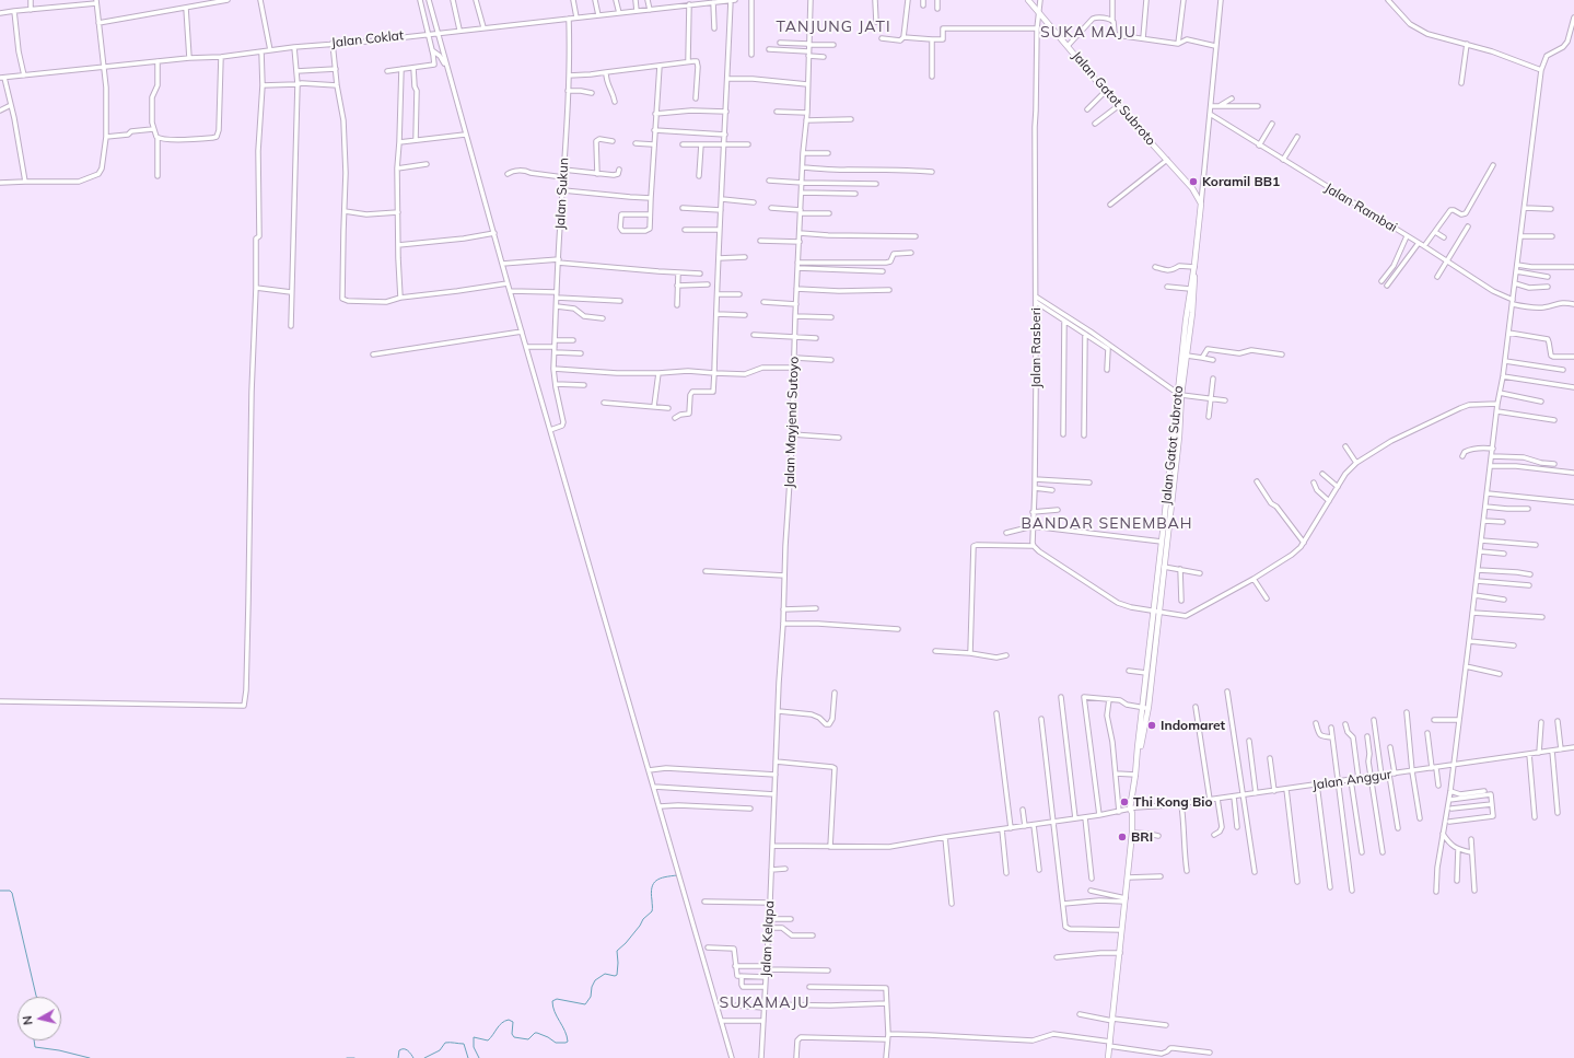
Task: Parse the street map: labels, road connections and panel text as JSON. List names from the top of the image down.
{
  "streets": {
    "main road": ["Jalan Gatot Subroto"],
    "street": [
      "Jalan Coklat",
      "Jalan Sukun",
      "Jalan Rambai",
      "Jalan Rasberi",
      "Jalan Mayjend Sutoyo",
      "Jalan Anggur",
      "Jalan Kelapa"
    ]
  },
  "crossings": [
    ["Jalan Coklat", "Jalan Sukun"],
    ["Jalan Gatot Subroto", "Jalan Rasberi"],
    ["Jalan Gatot Subroto", "Jalan Anggur"],
    ["Jalan Mayjend Sutoyo", "Jalan Anggur"],
    ["Jalan Mayjend Sutoyo", "Jalan Kelapa"],
    ["Jalan Anggur", "Jalan Kelapa"]
  ],
  "districts": [
    "TANJUNG JATI",
    "SUKA MAJU",
    "BANDAR SENEMBAH",
    "SUKAMAJU"
  ],
  "places": [
    "Koramil BB1",
    "Indomaret",
    "Thi Kong Bio",
    "BRI"
  ],
  "north": "left"
}
